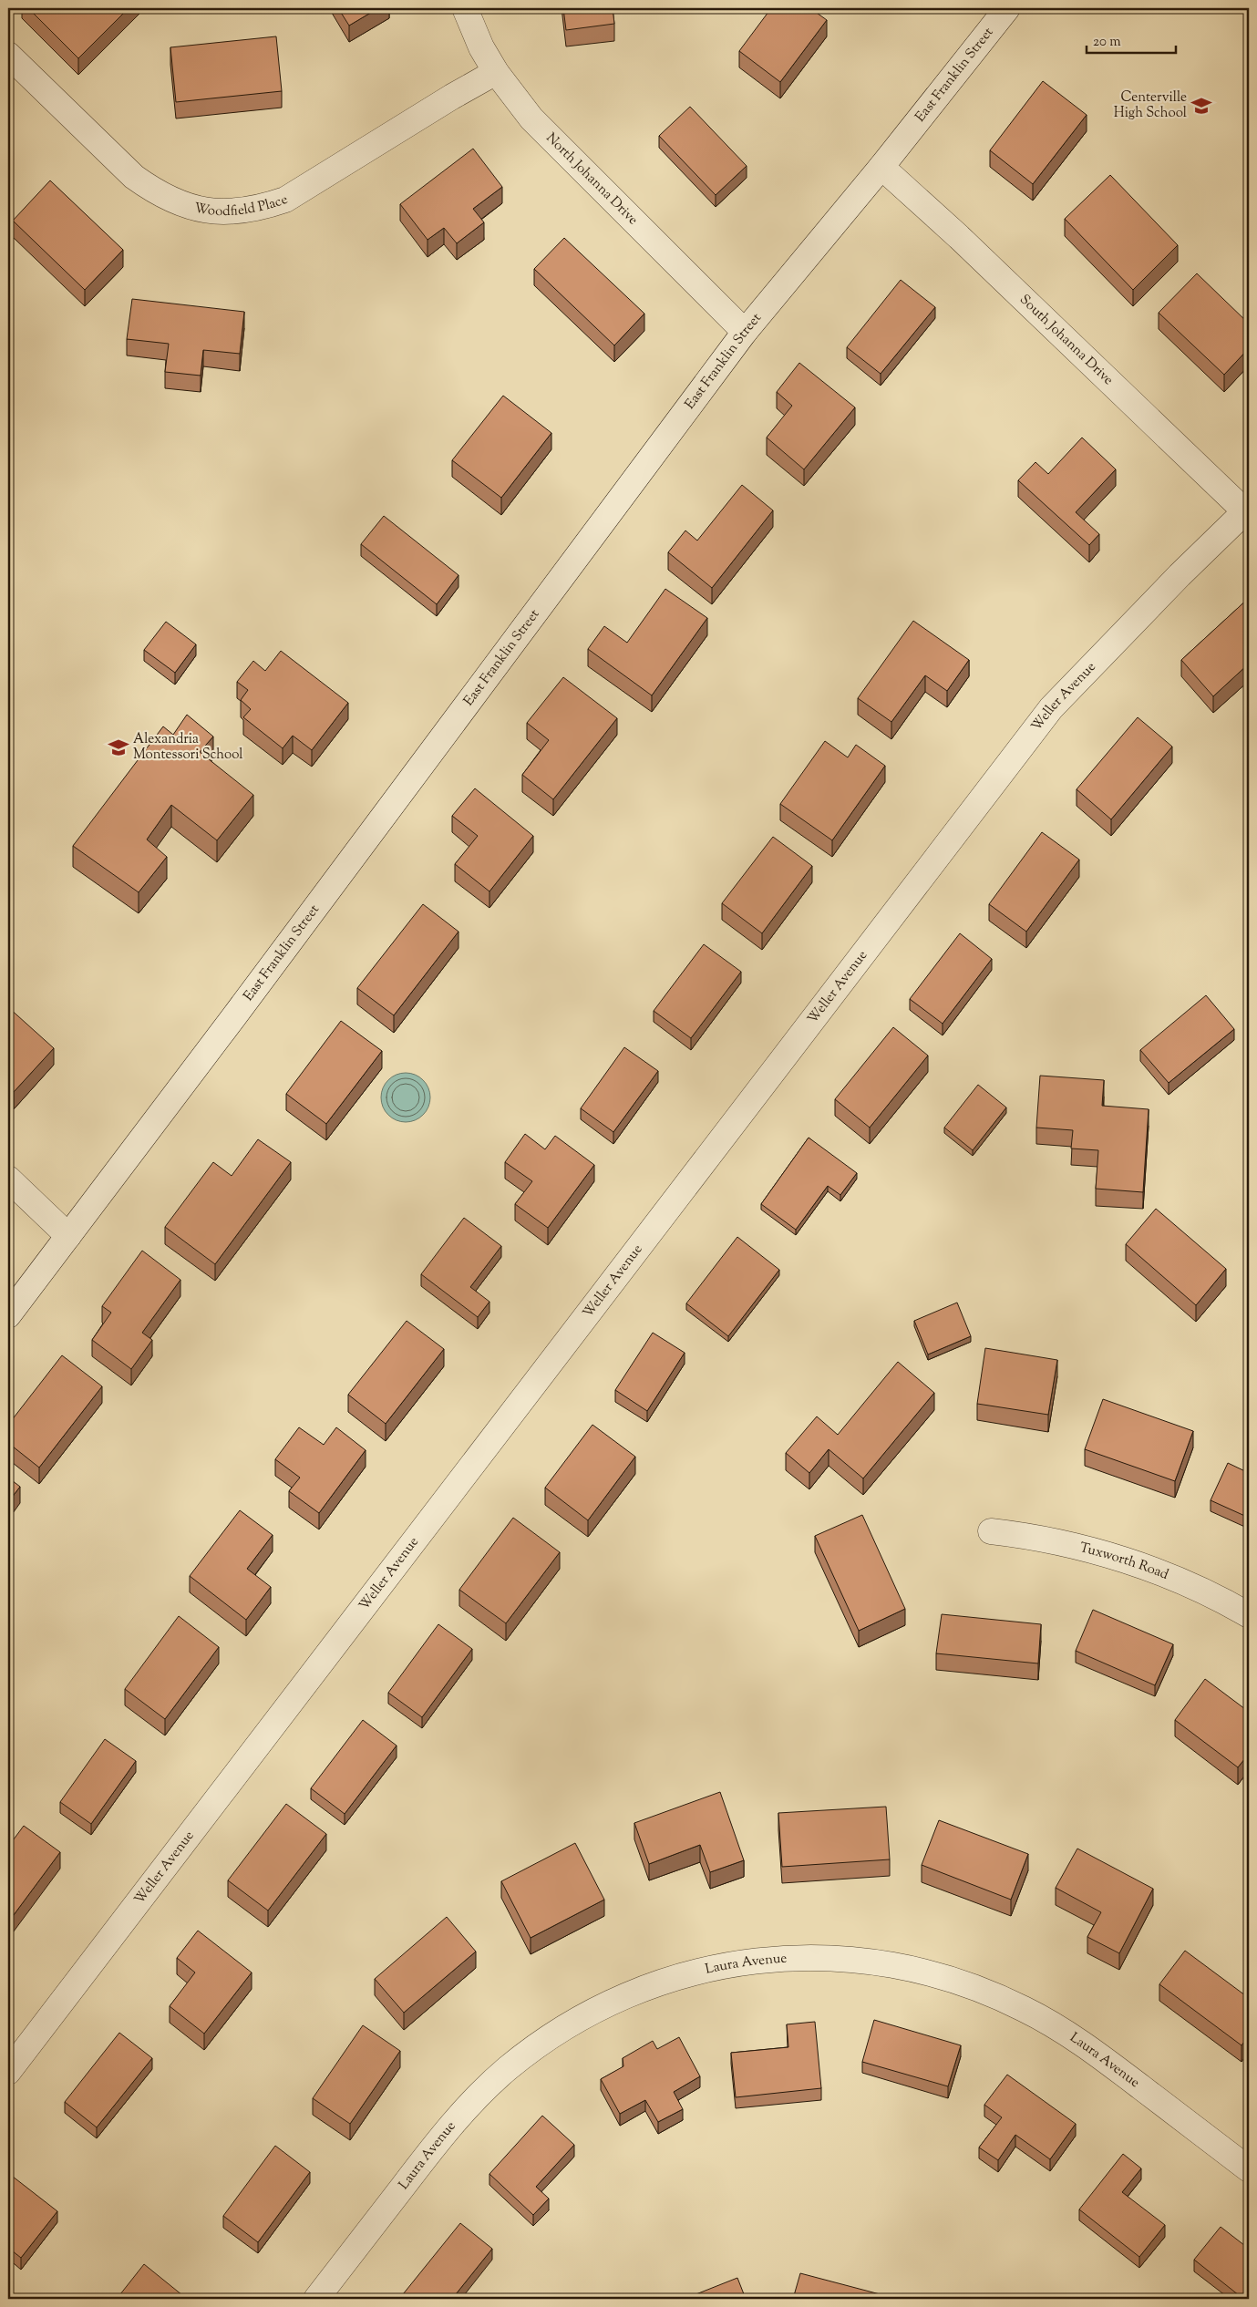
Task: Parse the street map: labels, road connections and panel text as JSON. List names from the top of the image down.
{
  "streets": {
    "street": [
      "East Franklin Street",
      "North Johanna Drive",
      "Woodfield Place",
      "South Johanna Drive",
      "Weller Avenue",
      "Tuxworth Road",
      "Laura Avenue"
    ]
  },
  "crossings": [
    ["East Franklin Street", "North Johanna Drive"],
    ["East Franklin Street", "South Johanna Drive"],
    ["North Johanna Drive", "Woodfield Place"],
    ["South Johanna Drive", "Weller Avenue"]
  ],
  "places": {
    "school or university": ["Centerville High School", "Alexandria Montessori School"]
  },
  "scale_bar": "20 m"
}
